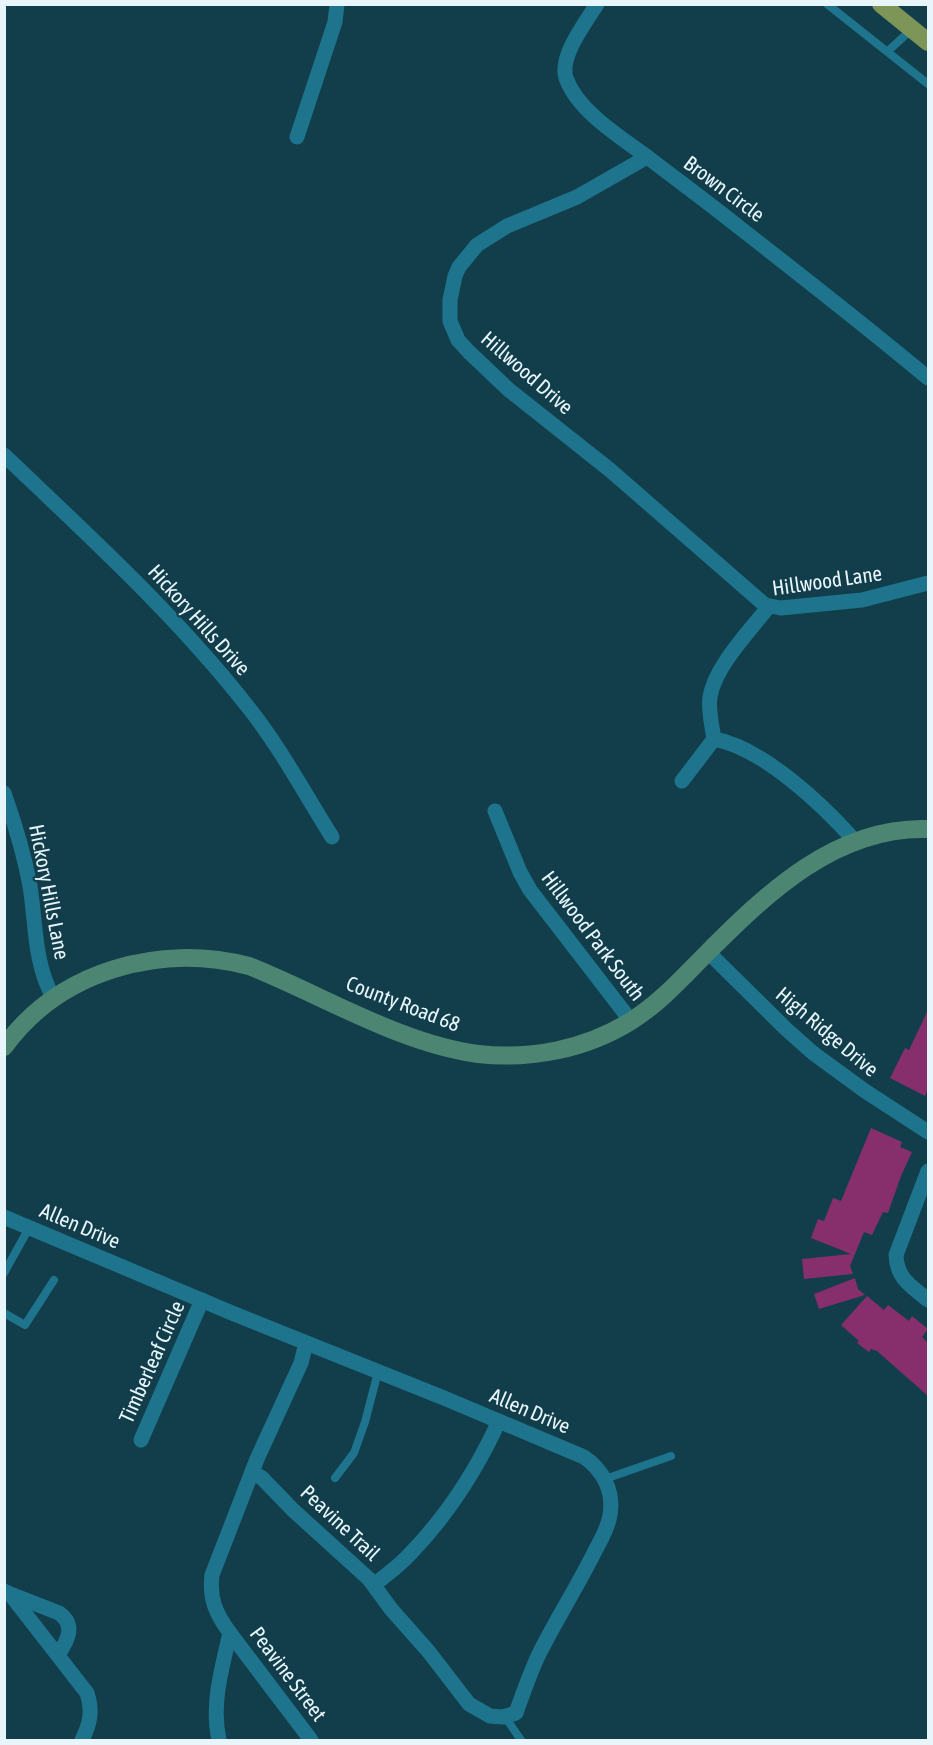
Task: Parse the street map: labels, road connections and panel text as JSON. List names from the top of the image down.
{
  "streets": {
    "street": [
      "Brown Circle",
      "Hillwood Drive",
      "Hillwood Lane",
      "Hickory Hills Drive",
      "Hickory Hills Lane",
      "Hillwood Park South",
      "County Road 68",
      "High Ridge Drive",
      "Allen Drive",
      "Timberleaf Circle",
      "Peavine Trail",
      "Peavine Street"
    ]
  },
  "crossings": [
    ["Brown Circle", "Hillwood Drive"],
    ["Hillwood Drive", "Hillwood Lane"],
    ["Hickory Hills Lane", "County Road 68"],
    ["Hillwood Park South", "County Road 68"],
    ["County Road 68", "High Ridge Drive"],
    ["Allen Drive", "Timberleaf Circle"],
    ["Allen Drive", "Peavine Trail"],
    ["Peavine Trail", "Peavine Street"]
  ]
}
